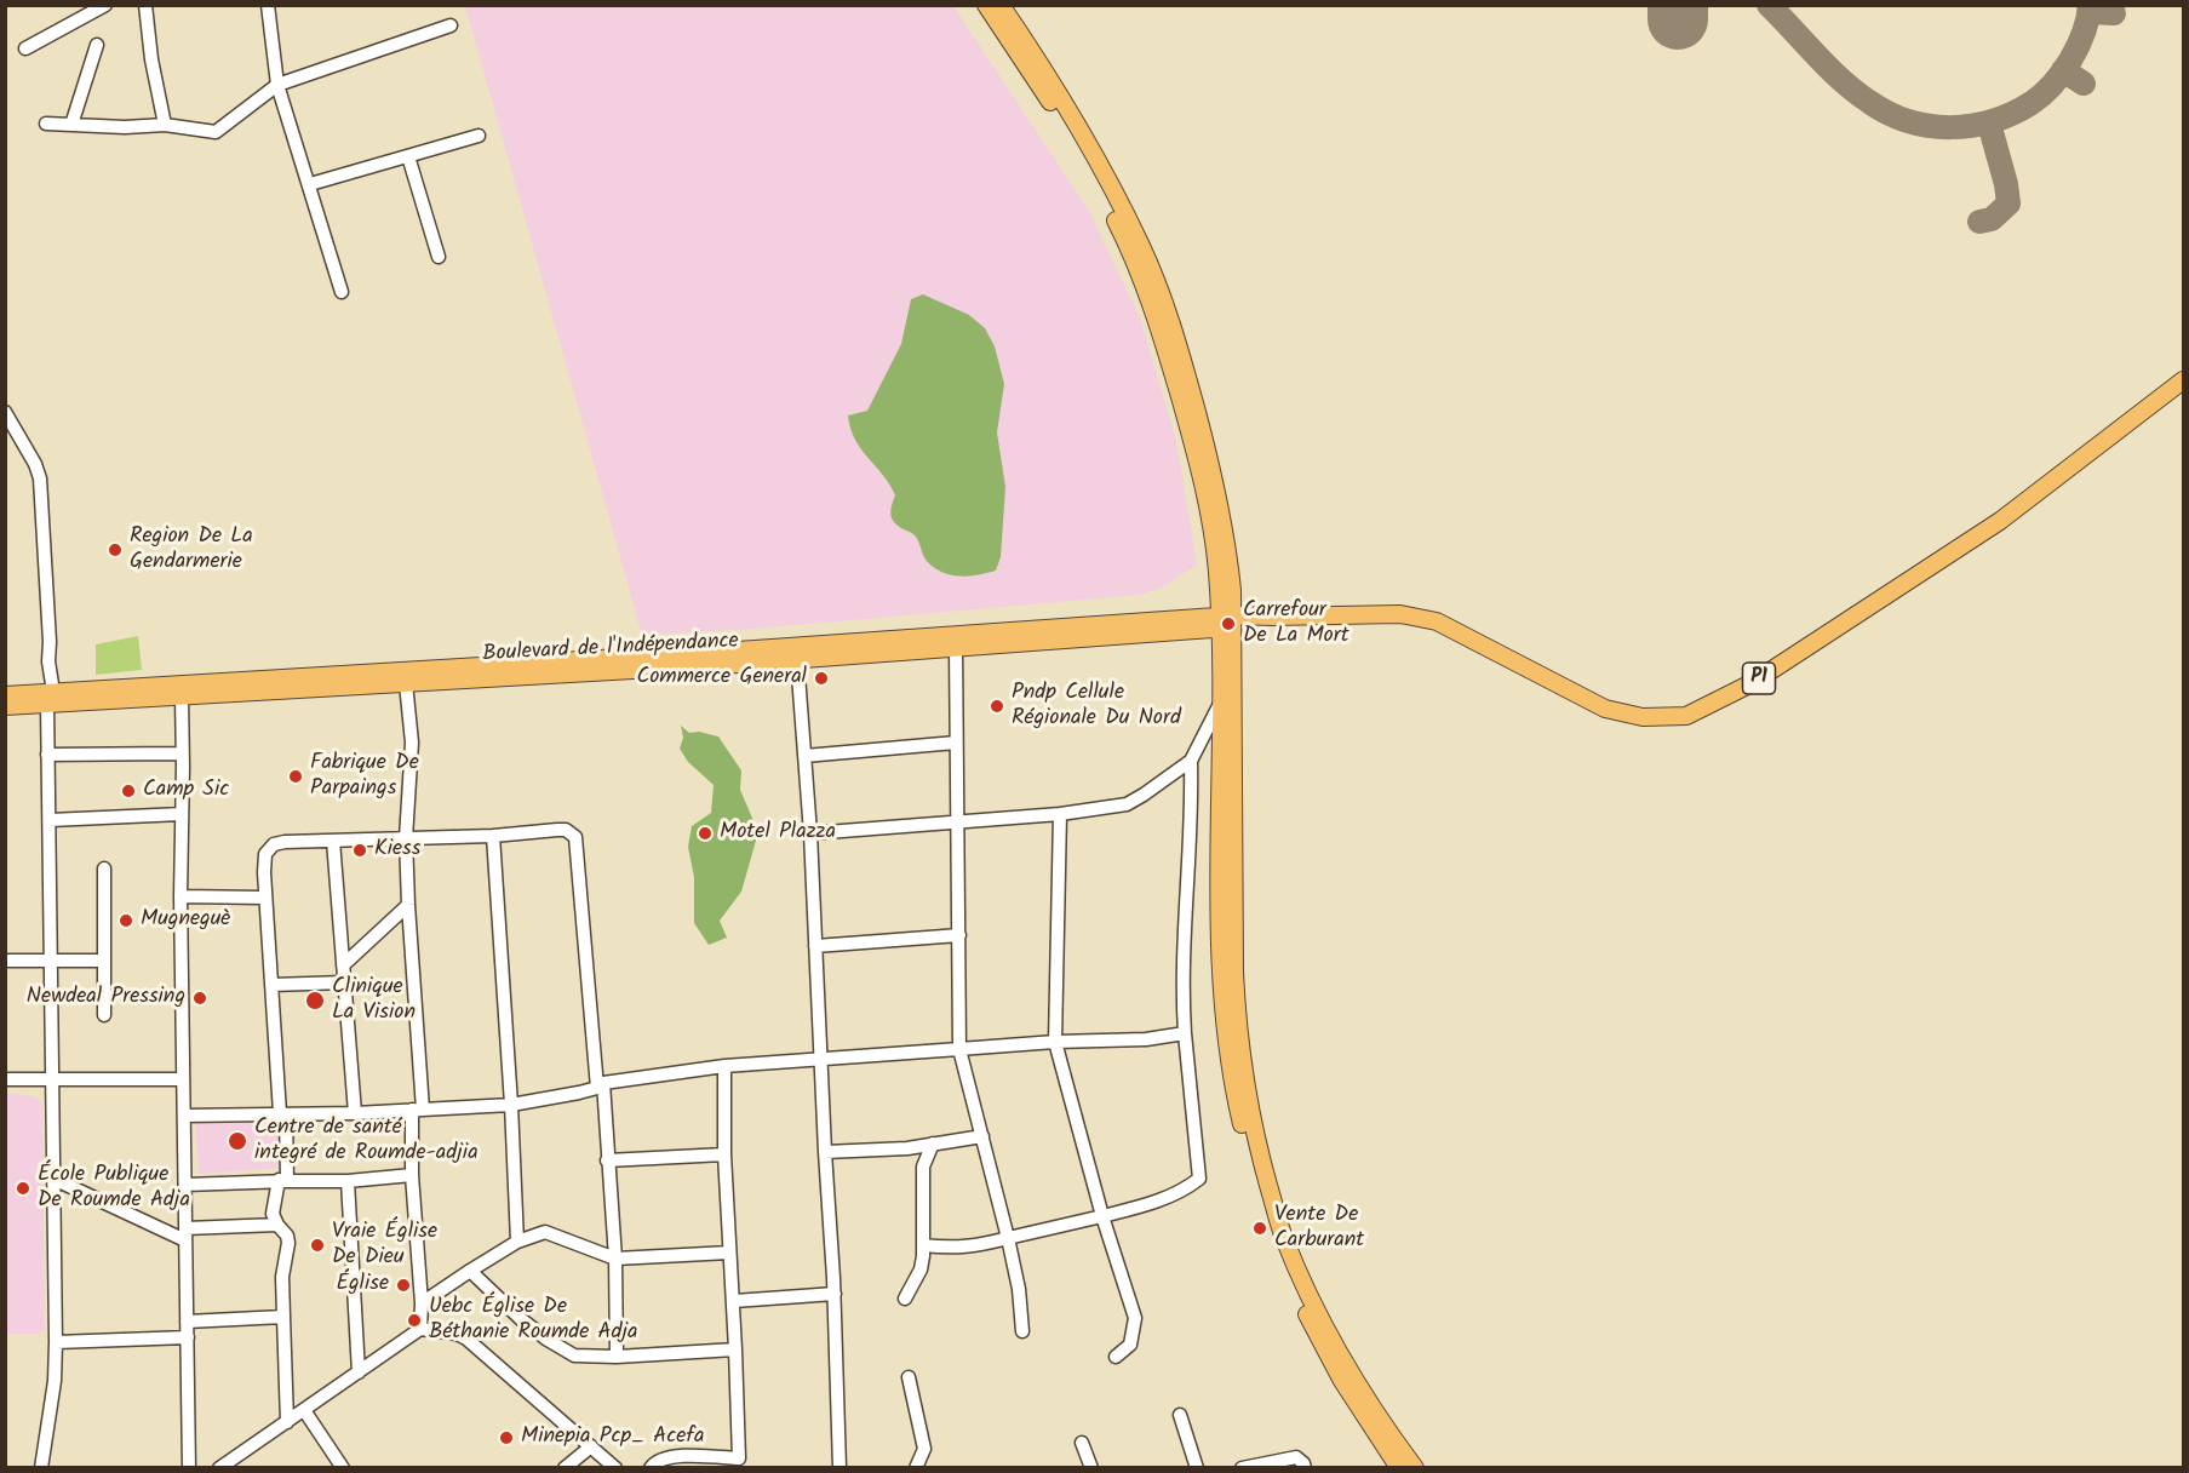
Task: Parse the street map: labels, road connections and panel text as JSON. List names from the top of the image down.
{
  "streets": {
    "main road": ["Boulevard de l'Indépendance", "P1"]
  },
  "crossings": [
    ["Boulevard de l'Indépendance", "P1"]
  ],
  "places": [
    "Region De La Gendarmerie",
    "Carrefour De La Mort",
    "Commerce General",
    "Pndp Cellule Régionale Du Nord",
    "Fabrique De Parpaings",
    "Camp Sic",
    "Motel Plazza",
    "Kiess",
    "Mugneguè",
    "Newdeal Pressing",
    "Clinique La Vision",
    "Centre de santé integré de Roumde-adjia",
    "École Publique De Roumde Adja",
    "Vente De Carburant",
    "Vraie Église De Dieu",
    "Église",
    "Uebc Église De Béthanie Roumde Adja",
    "Minepia Pcp_ Acefa"
  ]
}
